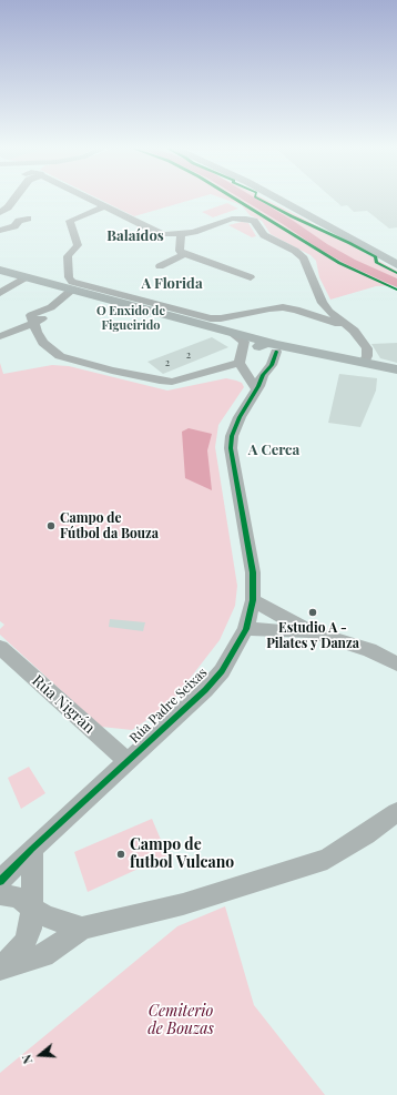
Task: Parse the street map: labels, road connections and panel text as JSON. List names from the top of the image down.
{
  "streets": {
    "street": ["Rúa Nigrán", "Rúa Padre Seixas"]
  },
  "crossings": [
    ["Rúa Nigrán", "Rúa Padre Seixas"]
  ],
  "districts": [
    "Balaídos",
    "A Florida",
    "O Enxido de Figueirido",
    "A Cerca"
  ],
  "parks": ["Cemiterio de Bouzas"],
  "places": ["Campo de Fútbol da Bouza", "Estudio A - Pilates y Danza", "Campo de futbol Vulcano"],
  "house_numbers": ["2", "2"],
  "north": "left"
}
